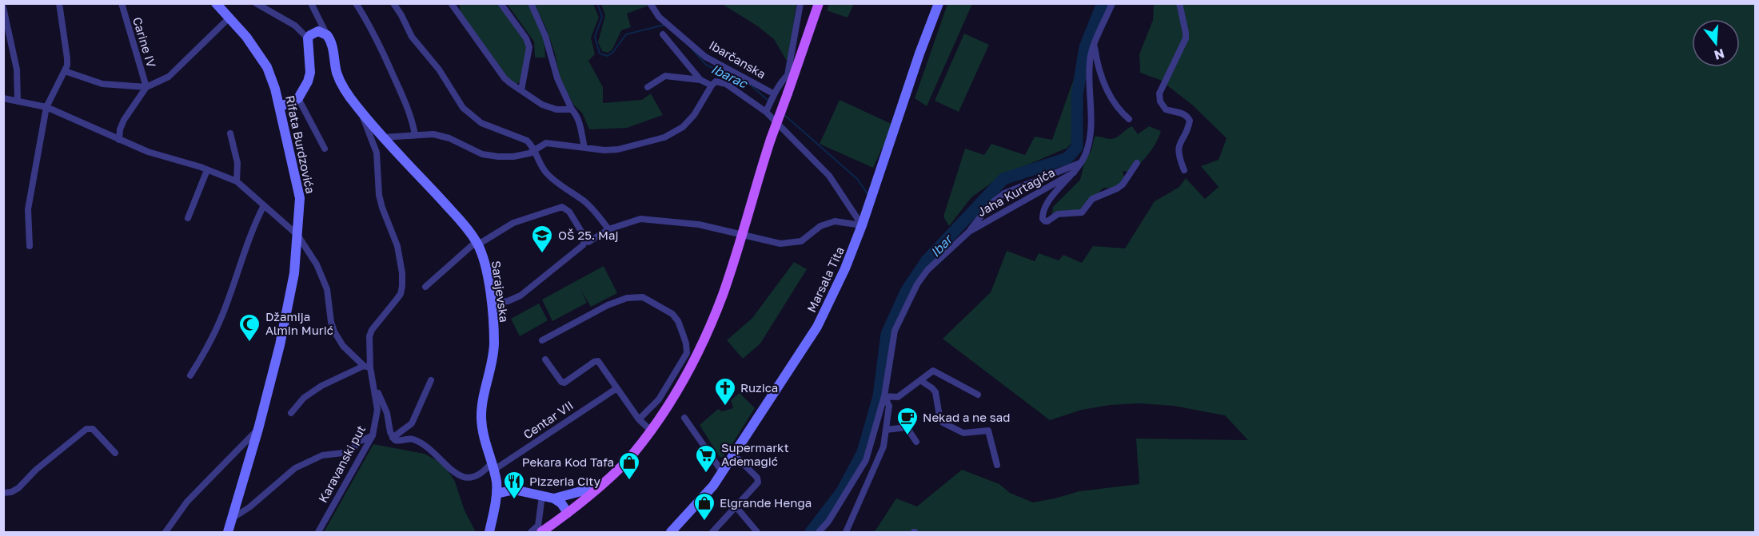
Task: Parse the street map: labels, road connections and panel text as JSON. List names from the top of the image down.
{
  "streets": {
    "street": [
      "Carine IV",
      "Ibarčanska",
      "Rifata Burdzovića",
      "Jaha Kurtagića",
      "Marsala Tita",
      "Sarajevska",
      "Centar VII",
      "Karavanski put"
    ]
  },
  "crossings": [
    ["Sarajevska", "Centar VII"],
    ["Sarajevska", "Karavanski put"]
  ],
  "water": ["Ibarac", "Ibar"],
  "places": {
    "school or university": ["OŠ 25. Maj"],
    "mosque": ["Džamija Almin Murić"],
    "church": ["Ruzica"],
    "cafe": ["Nekad a ne sad"],
    "supermarket": ["Supermarkt Ademagić"],
    "shop": ["Pekara Kod Tafa", "Elgrande Henga"],
    "restaurant": ["Pizzeria City"]
  },
  "north": "bottom"
}
